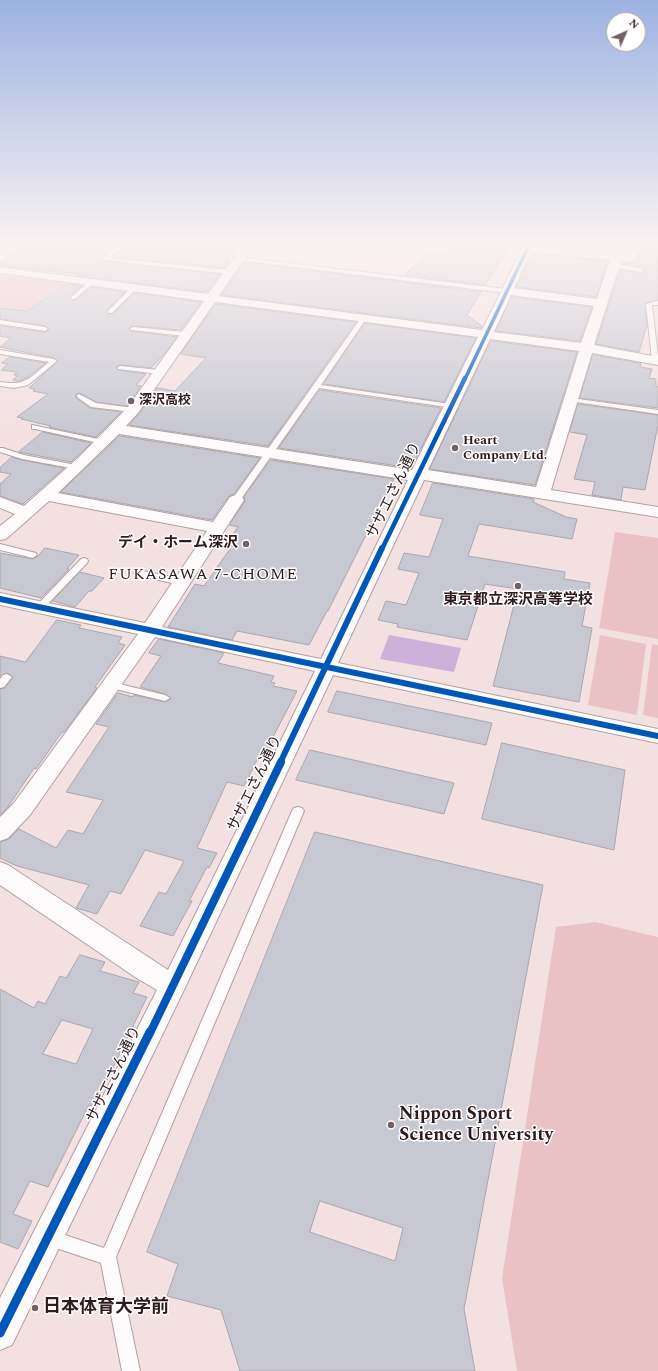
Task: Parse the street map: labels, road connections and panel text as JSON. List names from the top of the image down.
{
  "streets": {
    "street": ["サザエさん通り"]
  },
  "districts": ["FUKASAWA 7-CHOME"],
  "places": [
    "深沢高校",
    "Heart Company Ltd.",
    "デイ・ホーム深沢",
    "東京都立深沢高等学校",
    "Nippon Sport Science University",
    "日本体育大学前"
  ],
  "north": "top right"
}
